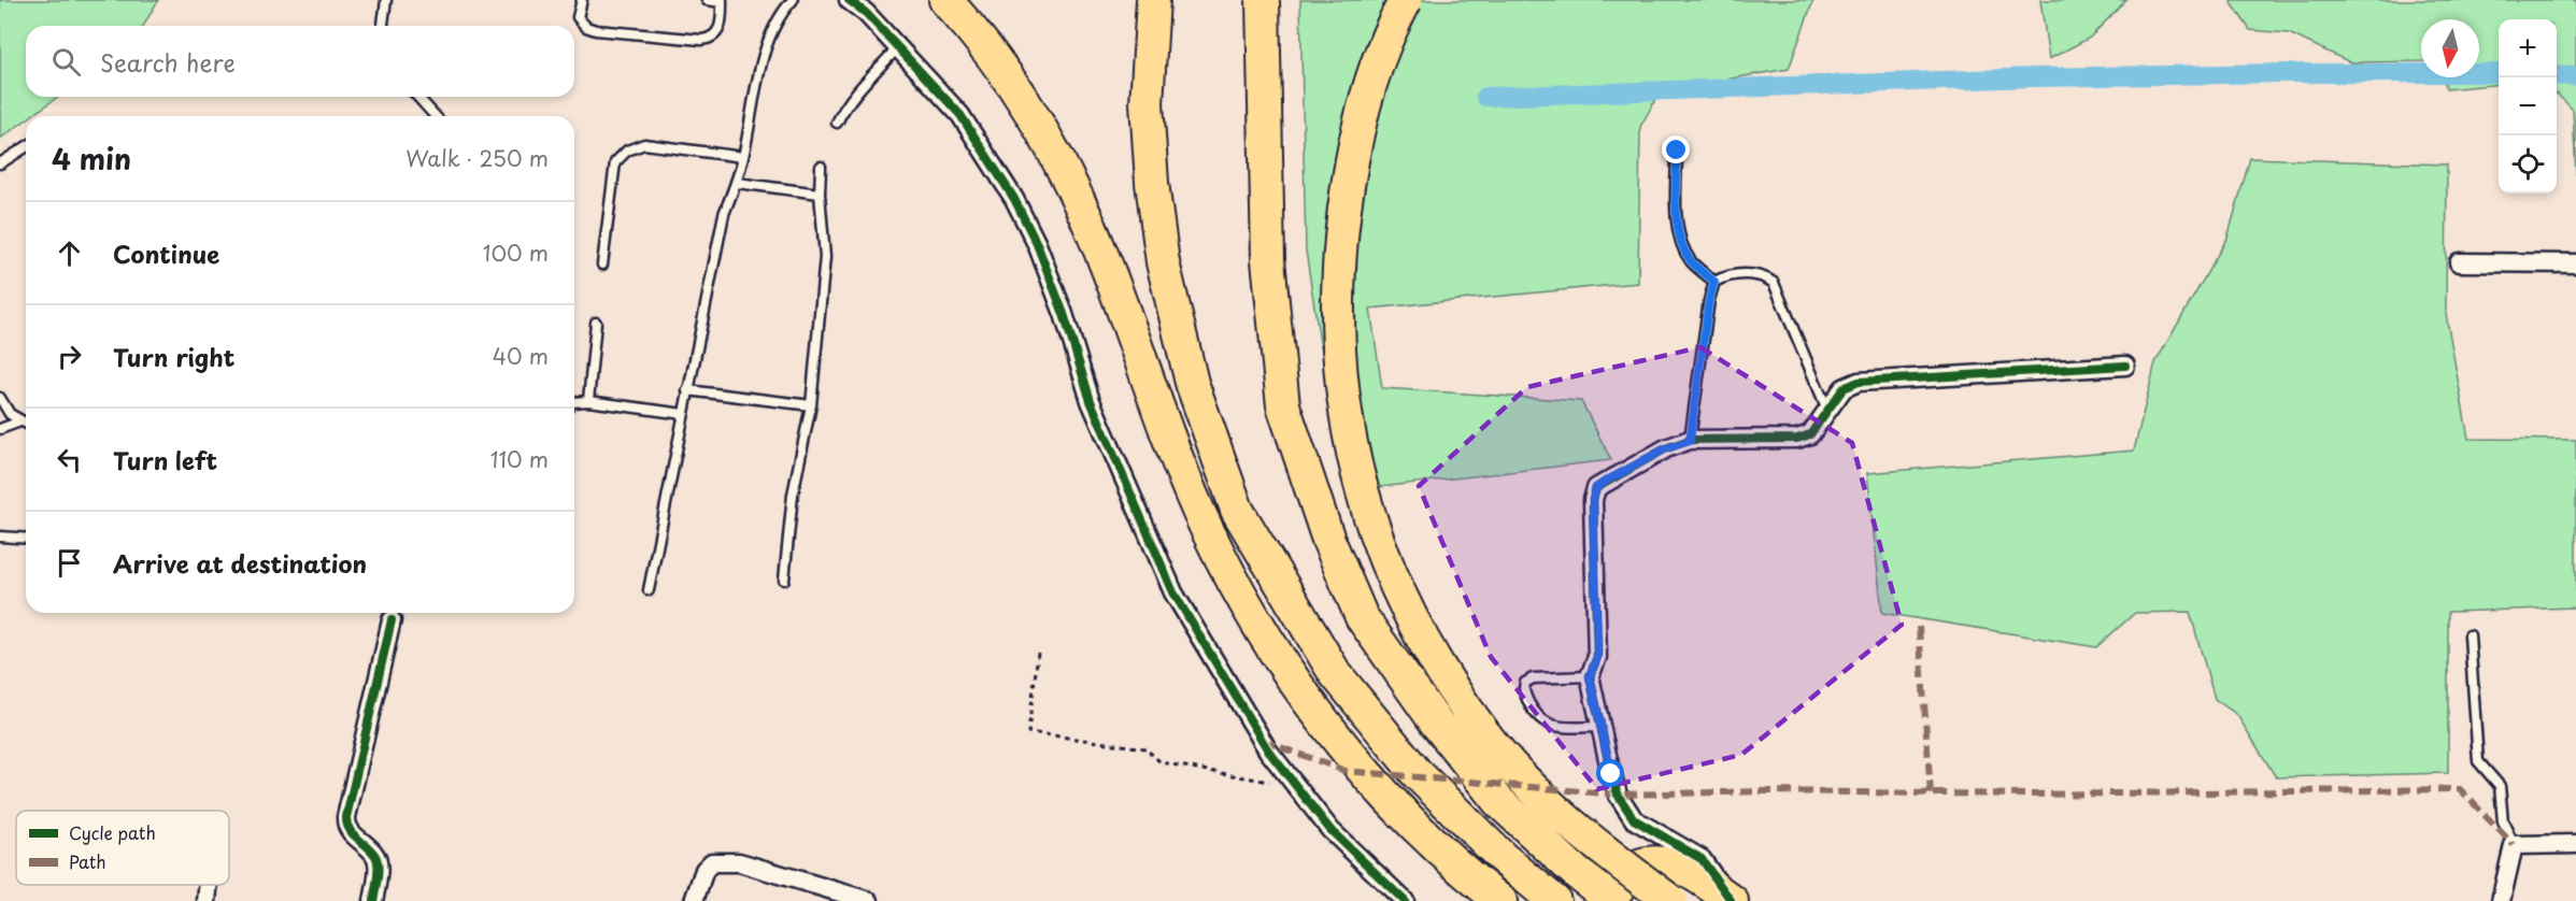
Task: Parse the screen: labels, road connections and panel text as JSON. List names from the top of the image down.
{
  "legend": ["Cycle path", "Path"],
  "north": "bottom",
  "page": {
    "map_buttons": ["+", "−"],
    "search": "Search here",
    "heading": ["4 min", "Walk · 250 m"],
    "list": [
      ["Continue", "100 m"],
      ["Turn right", "40 m"],
      ["Turn left", "110 m"],
      "Arrive at destination"
    ]
  }
}
